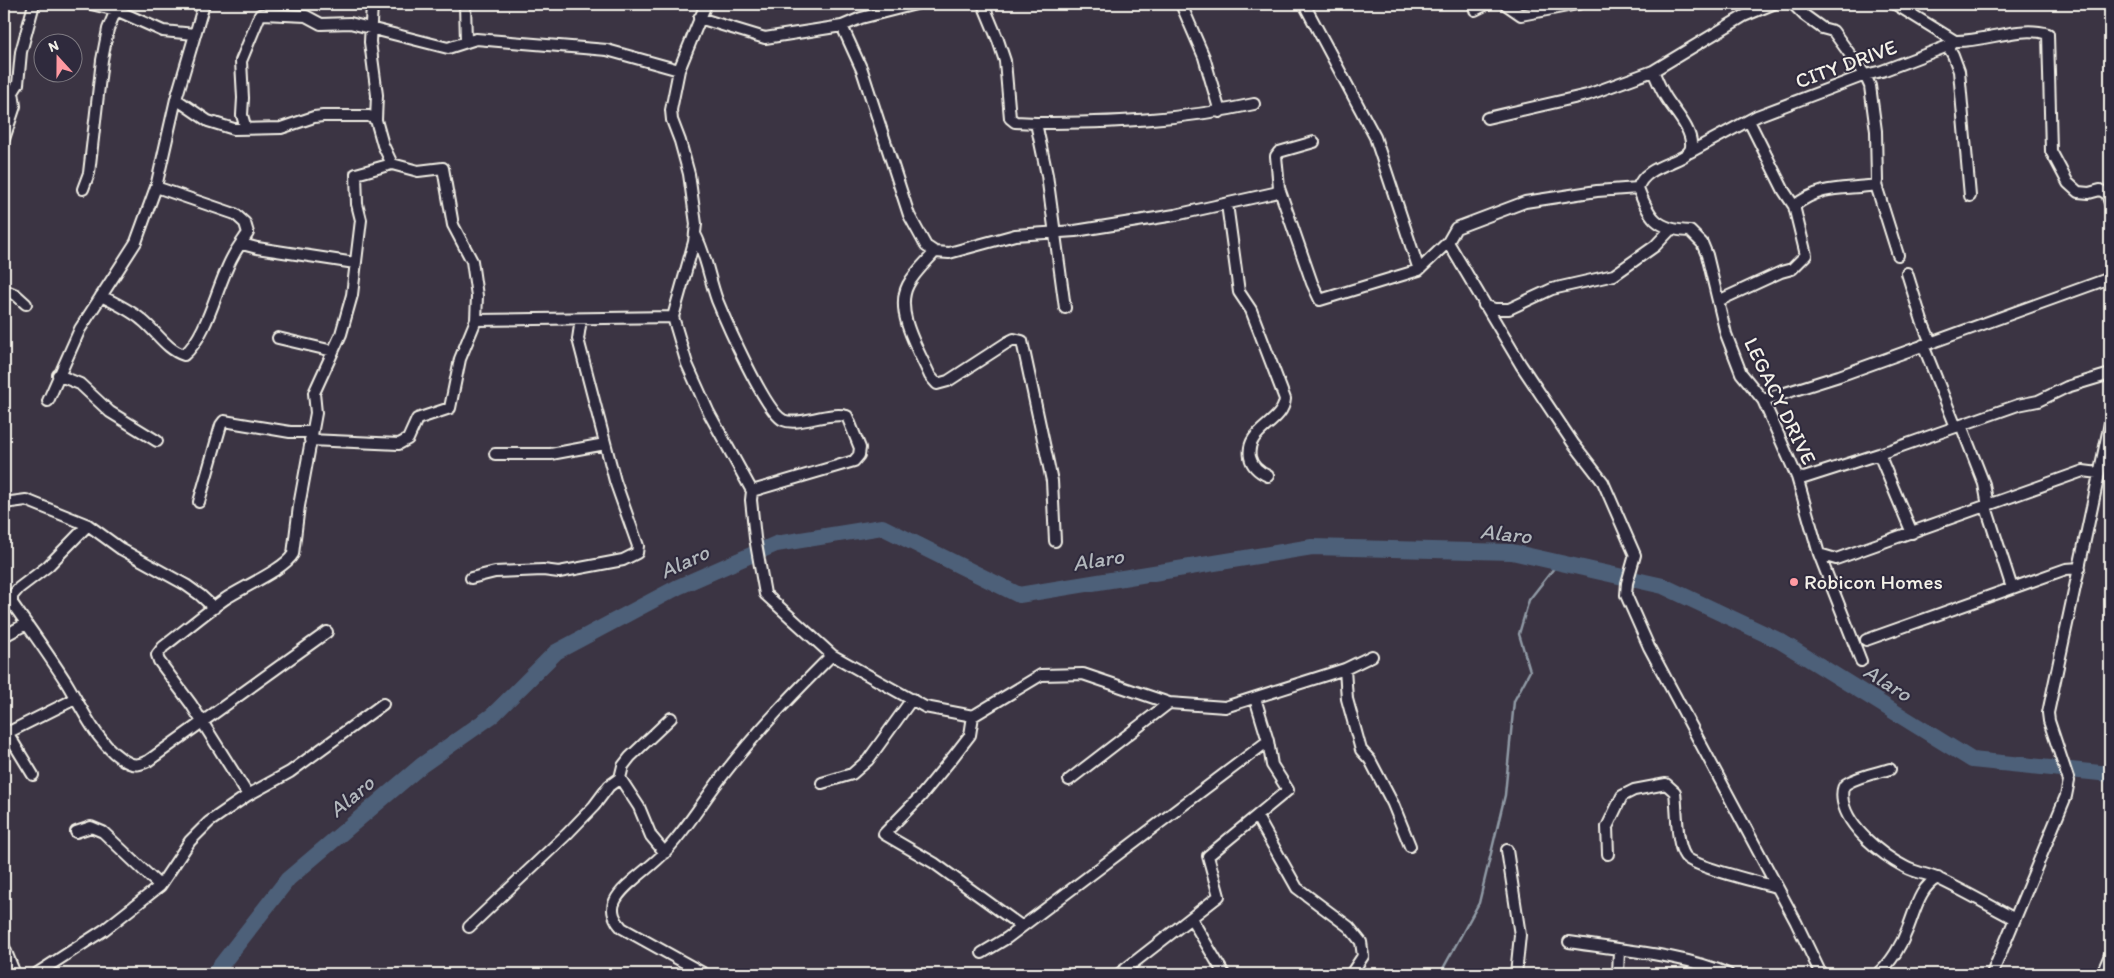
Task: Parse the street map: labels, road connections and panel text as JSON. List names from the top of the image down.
{
  "streets": {
    "street": ["CITY DRIVE", "LEGACY DRIVE"]
  },
  "crossings": [
    ["CITY DRIVE", "LEGACY DRIVE"]
  ],
  "water": ["Alaro"],
  "places": ["Robicon Homes"],
  "north": "top"
}
